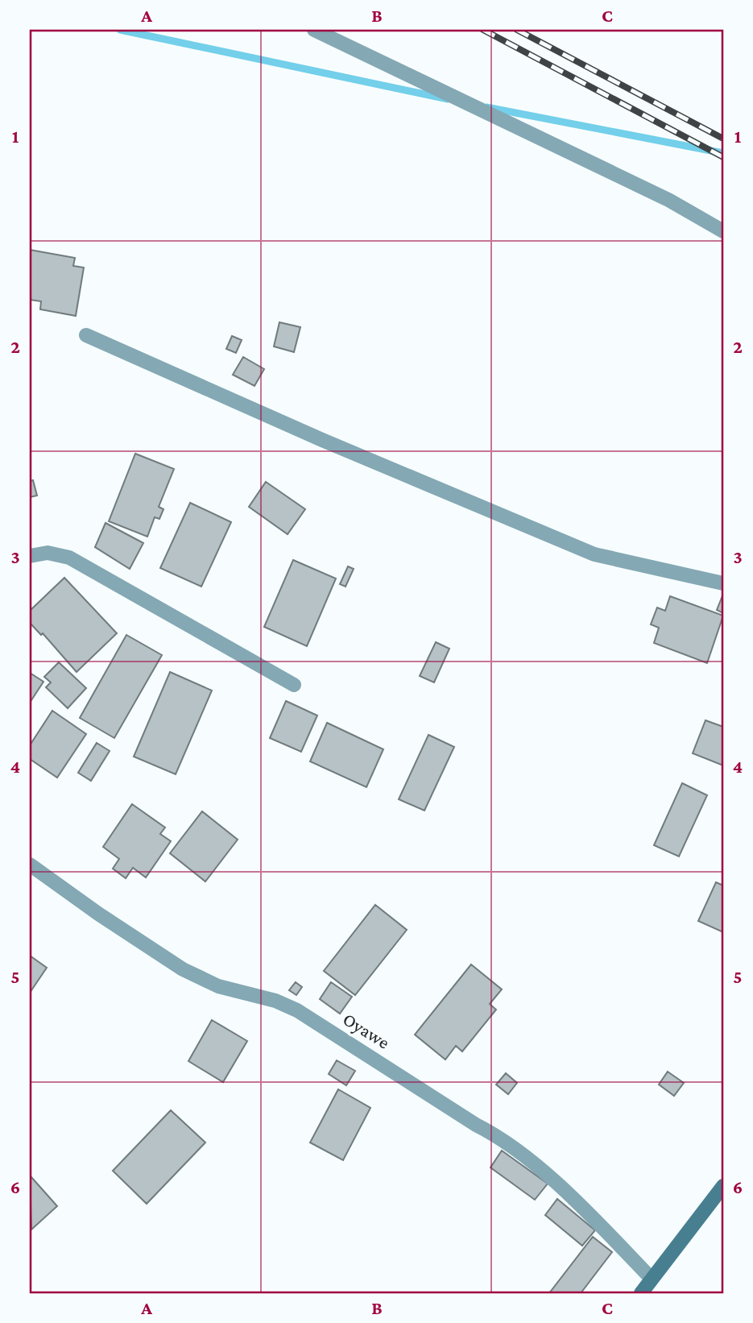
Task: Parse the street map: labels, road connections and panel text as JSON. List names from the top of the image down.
{
  "streets": {
    "street": ["Oyawe"]
  },
  "grid": {
    "columns": ["A", "B", "C"],
    "rows": [
      "1",
      "2",
      "3",
      "4",
      "5",
      "6"
    ]
  }
}
